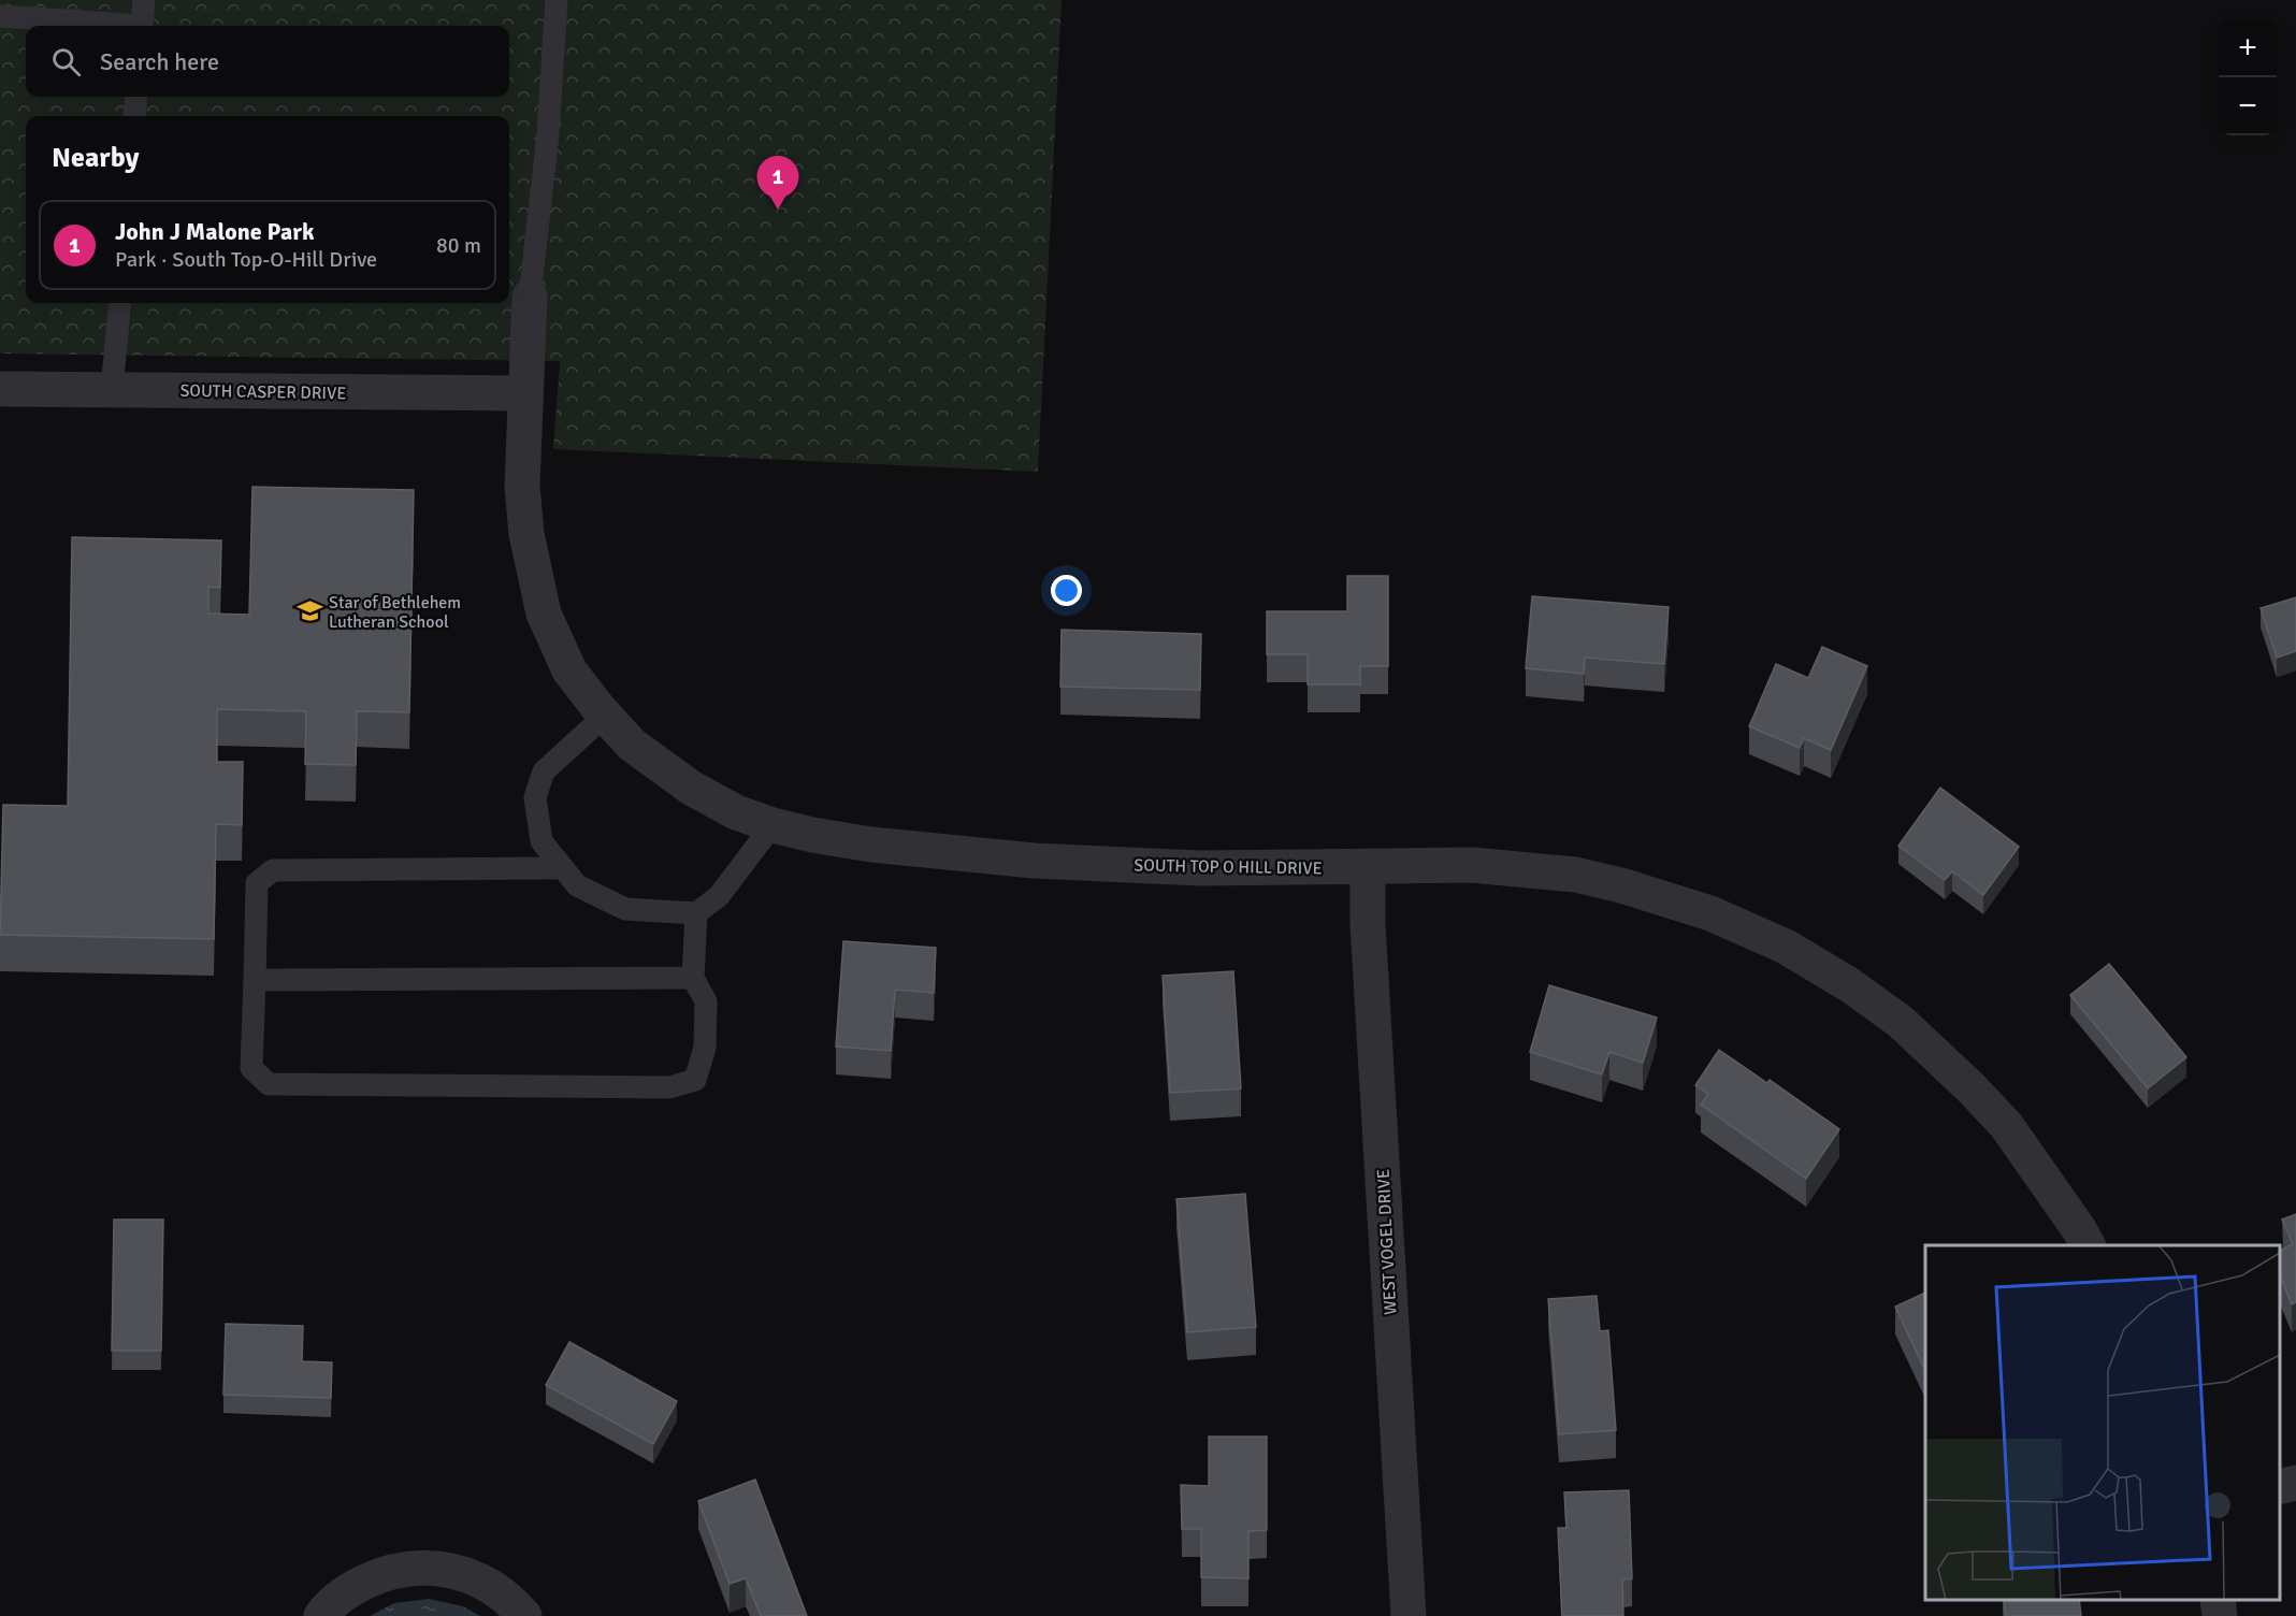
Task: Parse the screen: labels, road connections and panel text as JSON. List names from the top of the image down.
{
  "streets": {
    "street": ["SOUTH CASPER DRIVE", "SOUTH TOP O HILL DRIVE", "WEST VOGEL DRIVE"]
  },
  "crossings": [
    ["SOUTH CASPER DRIVE", "SOUTH TOP O HILL DRIVE"],
    ["SOUTH TOP O HILL DRIVE", "WEST VOGEL DRIVE"]
  ],
  "places": {
    "school or university": ["Star of Bethlehem Lutheran School"]
  },
  "page": {
    "map_buttons": ["+", "−"],
    "search": "Search here",
    "heading": "Nearby",
    "pins": "1",
    "list": [
      {
        "mark": "1",
        "name": "John J Malone Park",
        "note": "Park · South Top-O-Hill Drive",
        "value": "80 m"
      }
    ]
  }
}
